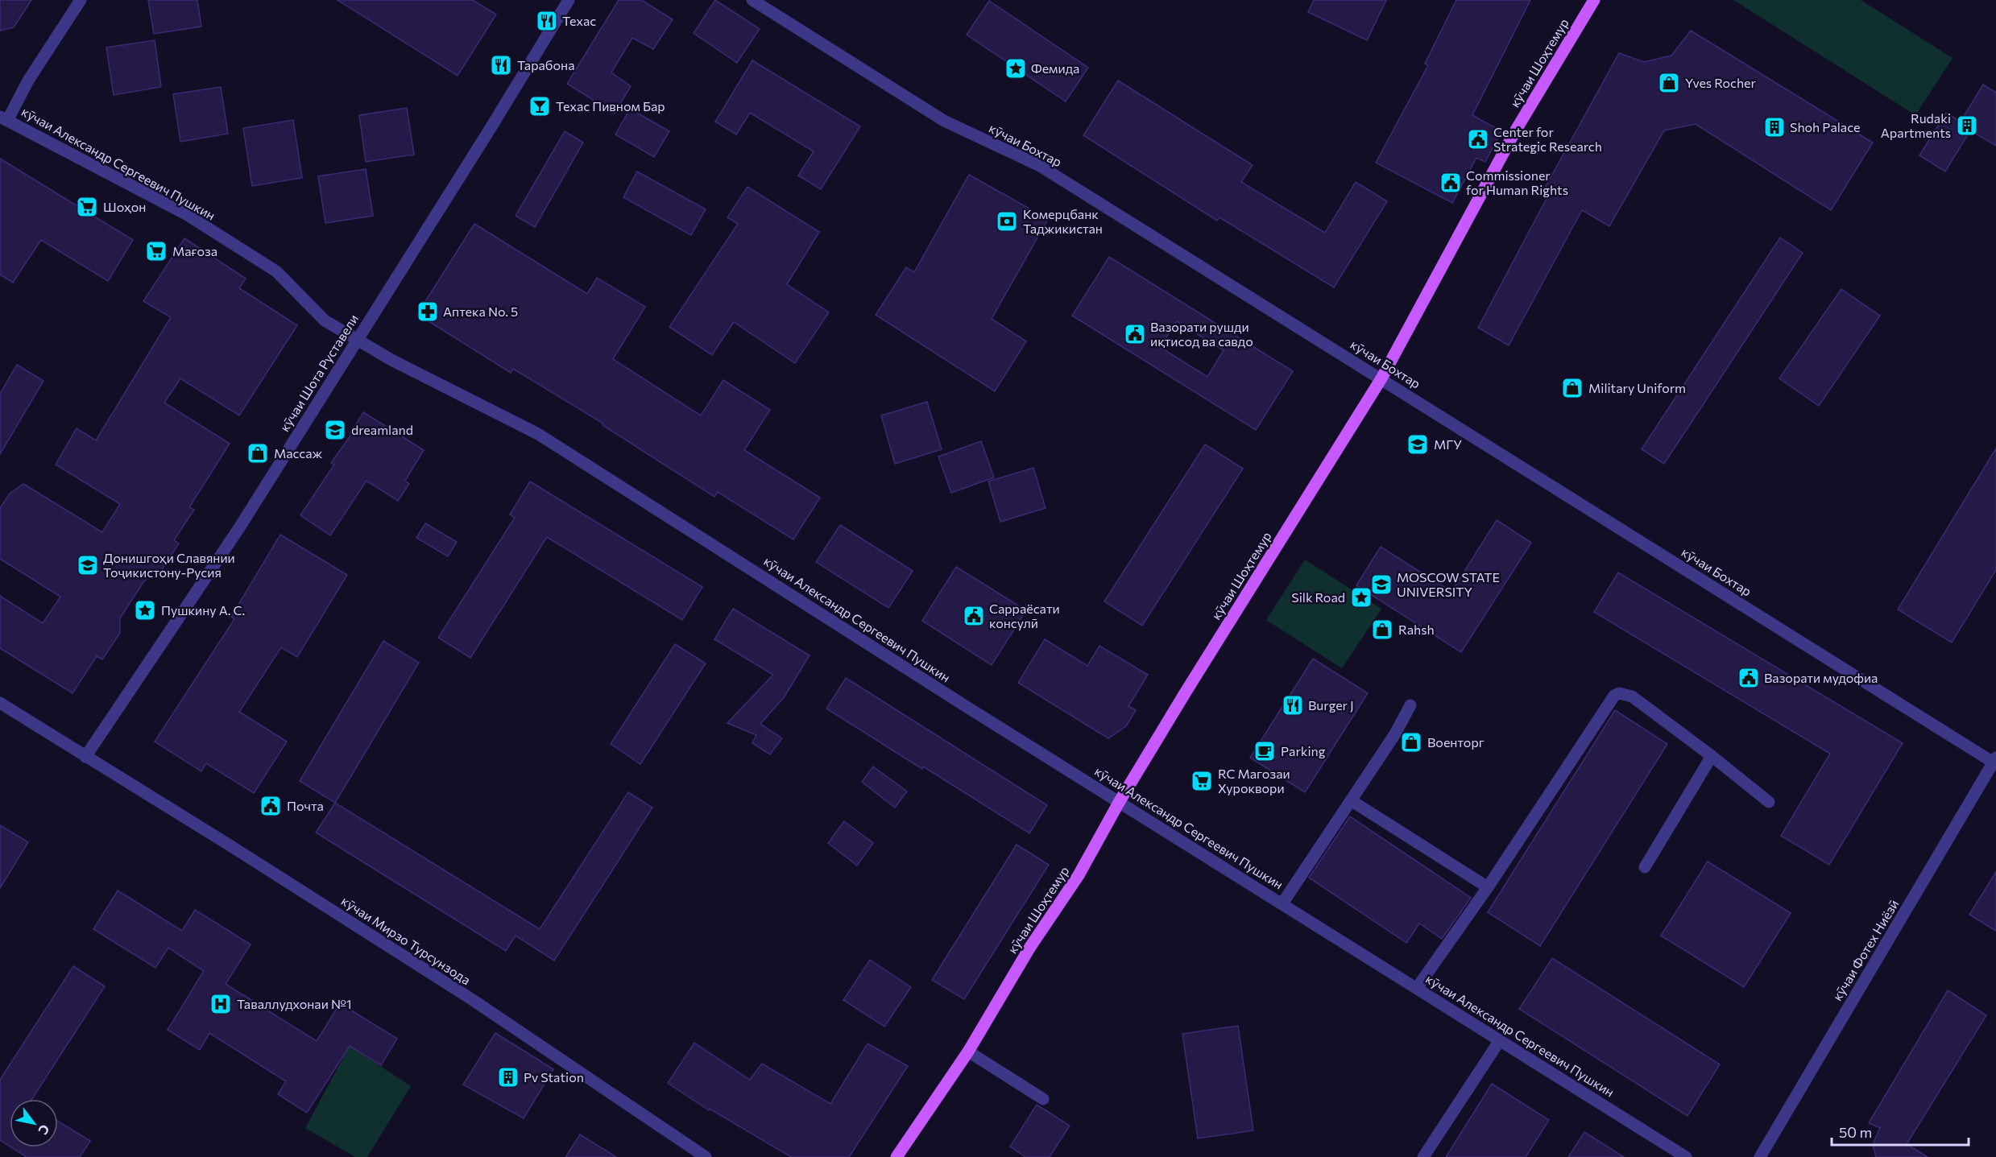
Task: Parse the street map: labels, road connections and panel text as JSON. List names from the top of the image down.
{
  "streets": {
    "main road": ["кӯчаи Шоҳтемур"],
    "street": [
      "кӯчаи Бохтар",
      "кӯчаи Александр Сергеевич Пушкин",
      "кӯчаи Шота Руставели",
      "кӯчаи Мирзо Турсунзода",
      "кӯчаи Фотех Ниёзӣ"
    ]
  },
  "crossings": [
    ["кӯчаи Шоҳтемур", "кӯчаи Бохтар"],
    ["кӯчаи Шоҳтемур", "кӯчаи Александр Сергеевич Пушкин"],
    ["кӯчаи Бохтар", "кӯчаи Фотех Ниёзӣ"],
    ["кӯчаи Александр Сергеевич Пушкин", "кӯчаи Шота Руставели"],
    ["кӯчаи Шота Руставели", "кӯчаи Мирзо Турсунзода"]
  ],
  "places": {
    "restaurant": ["Техас", "Тарабона", "Burger J"],
    "place": ["Фемида", "Silk Road", "Пушкину А. С."],
    "shop": [
      "Yves Rocher",
      "Military Uniform",
      "Массаж",
      "Rahsh",
      "Военторг"
    ],
    "bar": ["Техас Пивном Бар"],
    "building": ["Rudaki Apartments", "Shoh Palace", "Pv Station"],
    "public building": [
      "Center for Strategic Research",
      "Commissioner for Human Rights",
      "Вазорати рушди иқтисод ва савдо",
      "Сарраёсати консулӣ",
      "Вазорати мудофиа",
      "Почта"
    ],
    "supermarket": ["Шоҳон", "Мағоза", "RC Магозаи Хуроквори"],
    "bank": ["Комерцбанк Таджикистан"],
    "pharmacy": ["Аптека No. 5"],
    "school or university": [
      "dreamland",
      "МГУ",
      "Донишгоҳи Славянии Тоҷикистону-Русия",
      "MOSCOW STATE UNIVERSITY"
    ],
    "cafe": ["Parking"],
    "hospital": ["Таваллудхонаи №1"]
  },
  "scale_bar": "50 m",
  "north": "bottom right"
}
